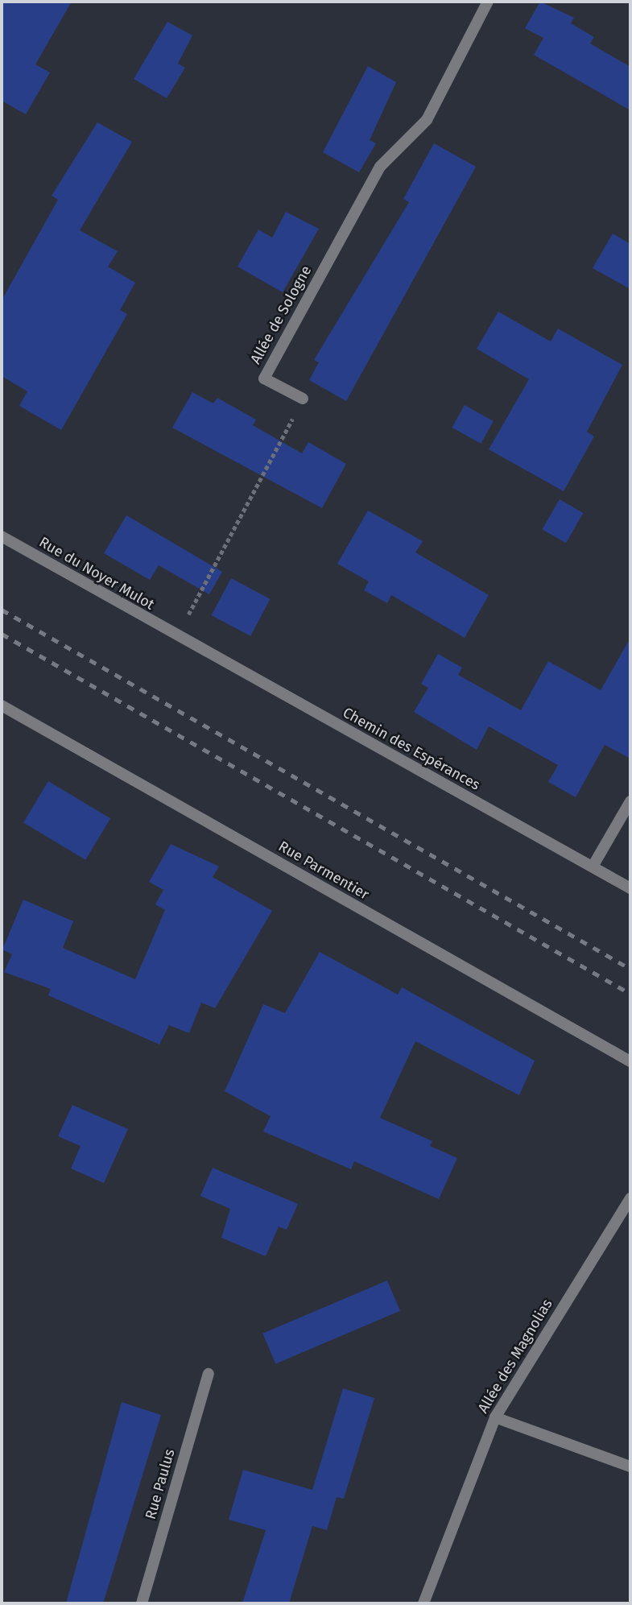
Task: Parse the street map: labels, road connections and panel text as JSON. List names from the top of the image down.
{
  "streets": {
    "street": [
      "Allée de Sologne",
      "Rue du Noyer Mulot",
      "Chemin des Espérances",
      "Rue Parmentier",
      "Allée des Magnolias",
      "Rue Paulus"
    ]
  },
  "crossings": [
    ["Rue du Noyer Mulot", "Chemin des Espérances"]
  ]
}
